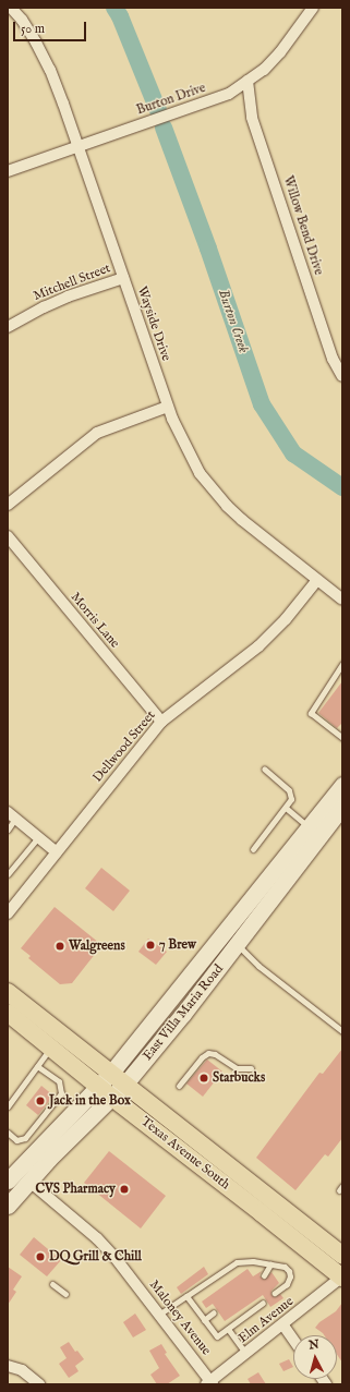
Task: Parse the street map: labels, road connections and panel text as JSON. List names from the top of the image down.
{
  "streets": {
    "main road": ["East Villa Maria Road", "Texas Avenue South"],
    "street": [
      "Burton Drive",
      "Willow Bend Drive",
      "Mitchell Street",
      "Wayside Drive",
      "Morris Lane",
      "Dellwood Street",
      "Maloney Avenue",
      "Elm Avenue"
    ]
  },
  "crossings": [
    ["Burton Drive", "Willow Bend Drive"],
    ["Burton Drive", "Wayside Drive"],
    ["Mitchell Street", "Wayside Drive"],
    ["Wayside Drive", "Dellwood Street"],
    ["Morris Lane", "Dellwood Street"],
    ["East Villa Maria Road", "Texas Avenue South"],
    ["East Villa Maria Road", "Maloney Avenue"],
    ["Texas Avenue South", "Elm Avenue"],
    ["Maloney Avenue", "Elm Avenue"]
  ],
  "water": ["Burton Creek"],
  "places": [
    "7 Brew",
    "Walgreens",
    "Starbucks",
    "Jack in the Box",
    "CVS Pharmacy",
    "DQ Grill & Chill"
  ],
  "scale_bar": "50 m",
  "north": "top"
}
